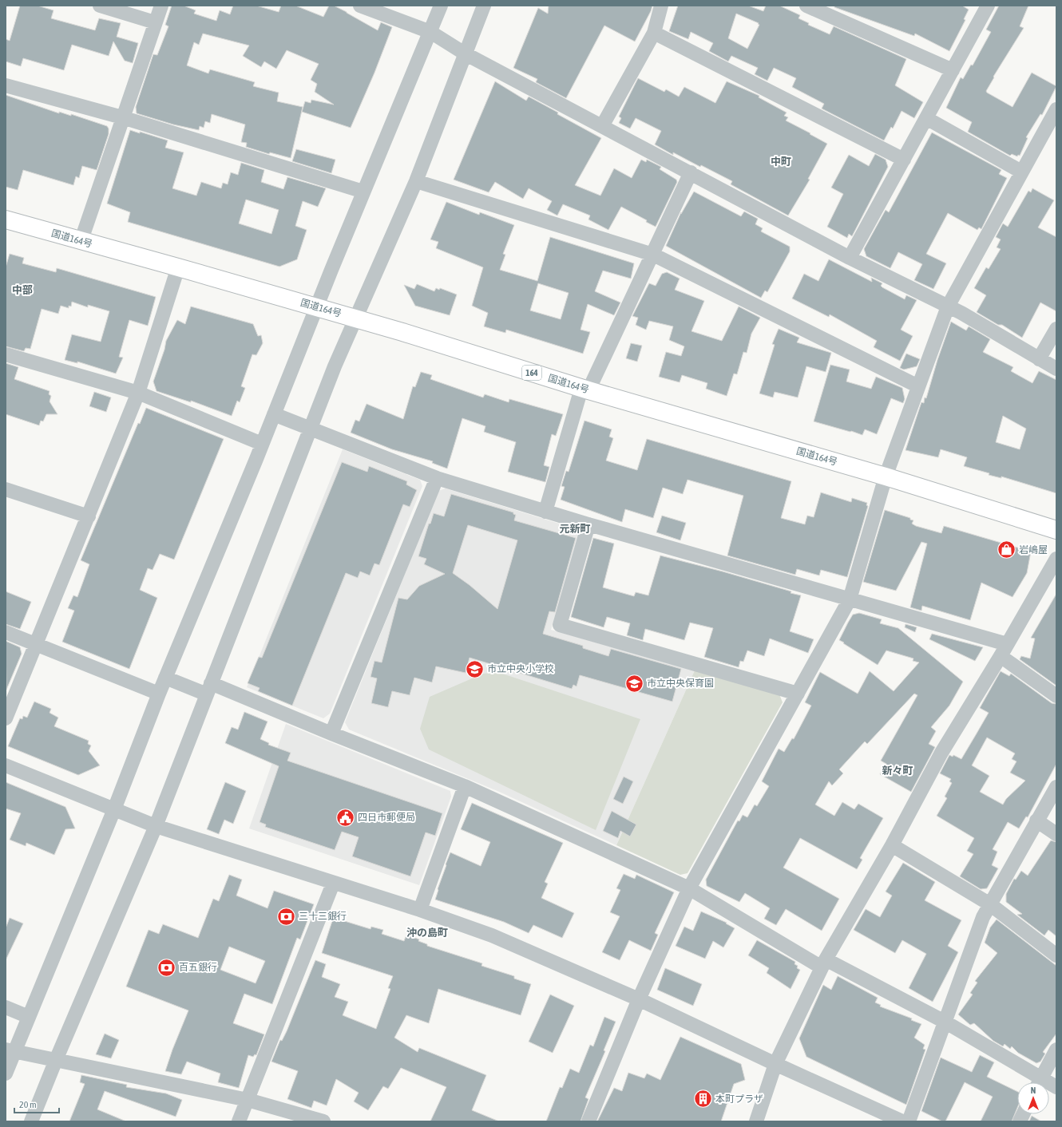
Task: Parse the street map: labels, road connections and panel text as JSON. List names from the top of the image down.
{
  "streets": {
    "highway": ["国道164号", "164"]
  },
  "districts": [
    "中町",
    "中部",
    "元新町",
    "新々町",
    "沖の島町"
  ],
  "places": {
    "shop": ["岩嶋屋"],
    "school or university": ["市立中央小学校", "市立中央保育園"],
    "public building": ["四日市郵便局"],
    "bank": ["三十三銀行", "百五銀行"],
    "building": ["本町プラザ"]
  },
  "scale_bar": "20 m",
  "north": "top"
}
